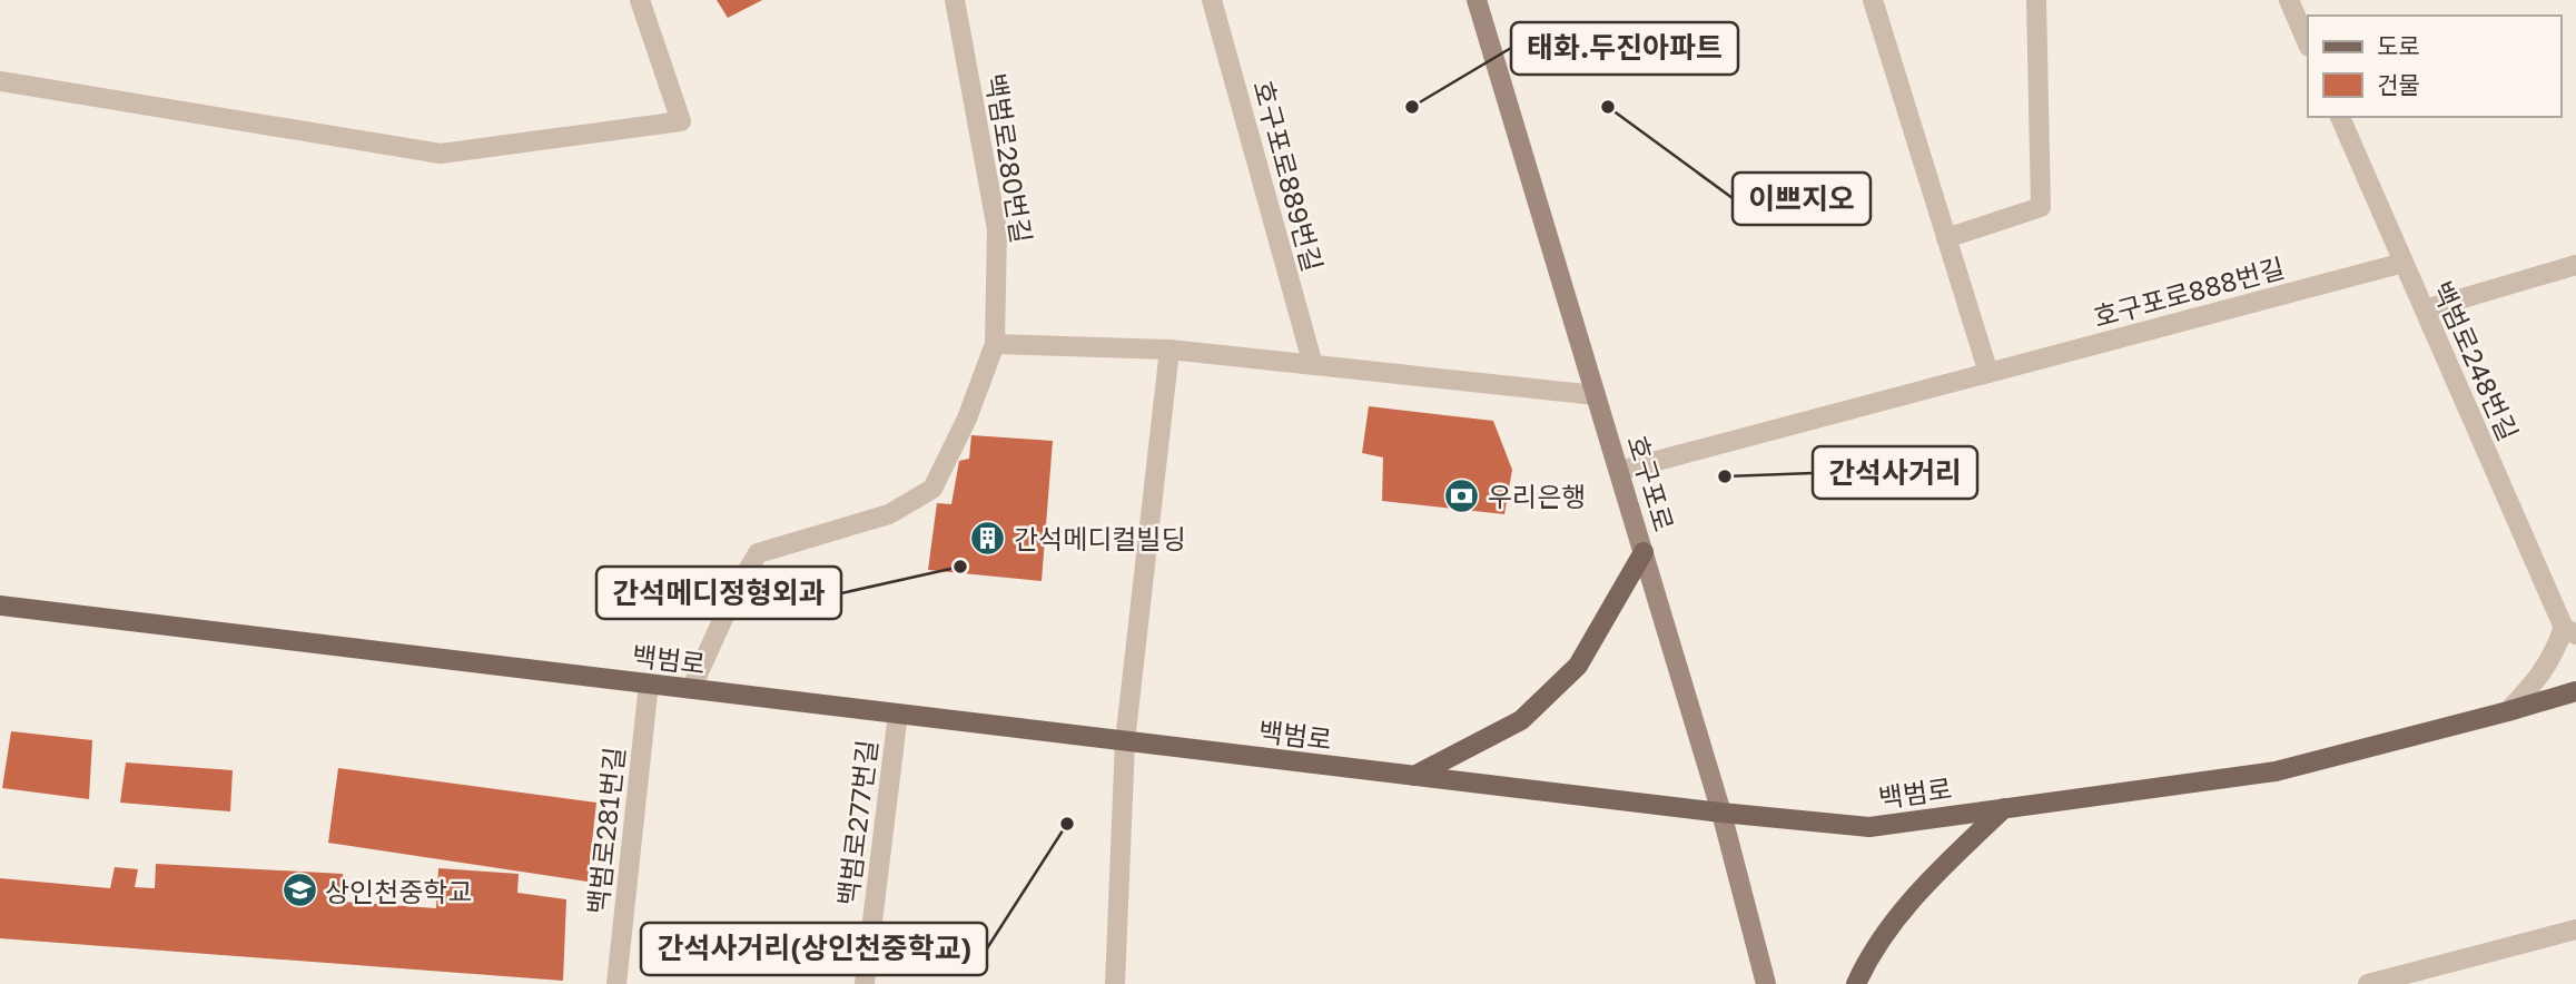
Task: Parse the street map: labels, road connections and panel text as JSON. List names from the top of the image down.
{
  "streets": {
    "main road": ["호구포로", "백범로"],
    "street": [
      "백범로280번길",
      "호구포로889번길",
      "호구포로888번길",
      "백범로248번길",
      "백범로277번길",
      "백범로281번길"
    ]
  },
  "crossings": [
    ["백범로280번길", "백범로"],
    ["호구포로888번길", "백범로248번길"],
    ["호구포로888번길", "호구포로"],
    ["호구포로", "백범로"],
    ["백범로", "백범로277번길"],
    ["백범로", "백범로281번길"]
  ],
  "places": {
    "other": [
      "태화.두진아파트",
      "이쁘지오",
      "간석사거리",
      "간석메디정형외과",
      "간석사거리(상인천중학교)"
    ],
    "bank": ["우리은행"],
    "building": ["간석메디컬빌딩"],
    "school or university": ["상인천중학교"]
  },
  "legend": ["도로", "건물"]
}
